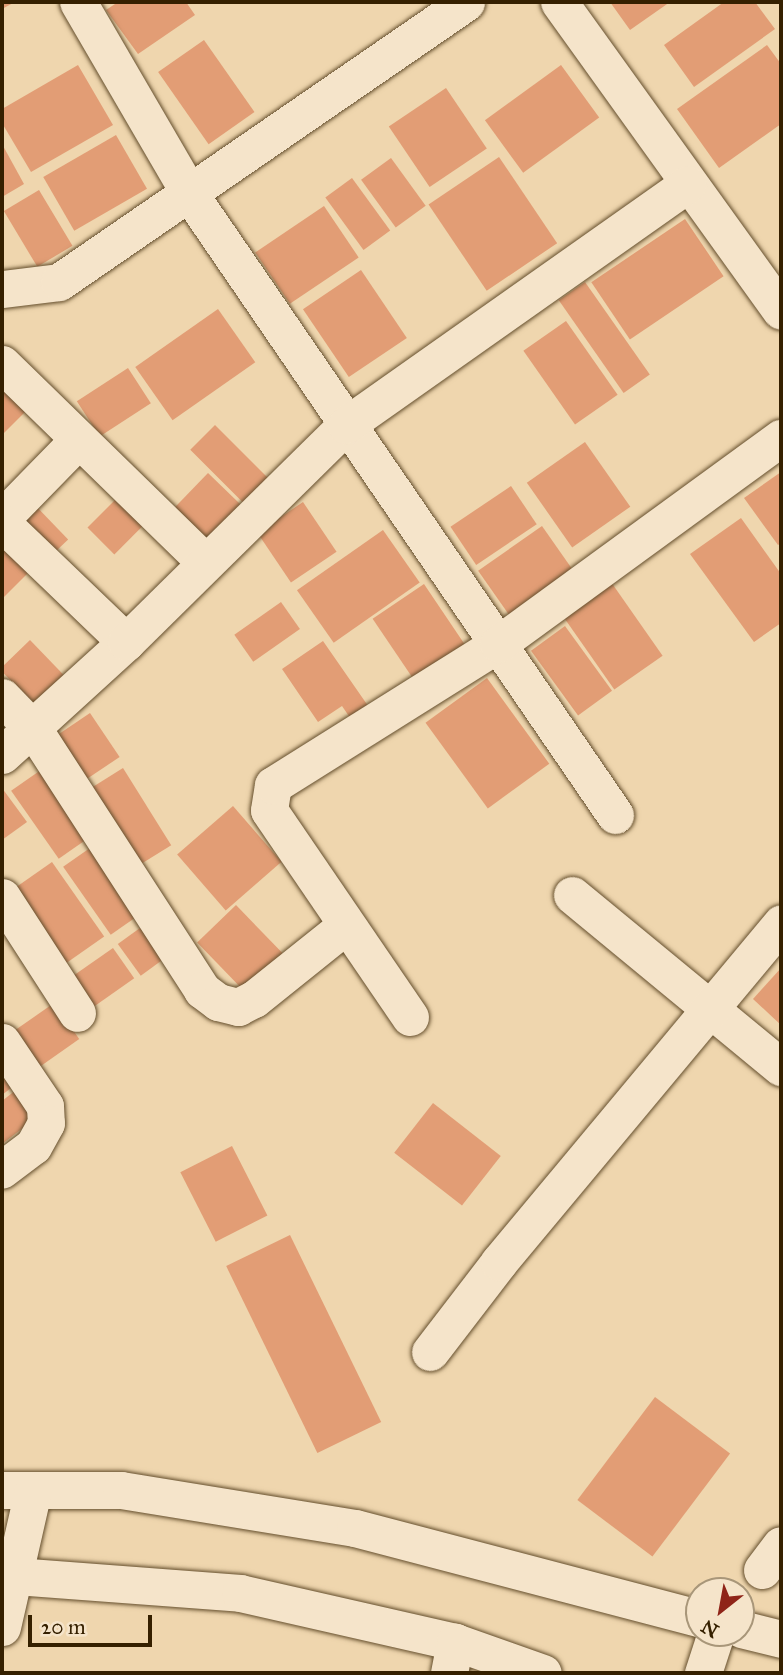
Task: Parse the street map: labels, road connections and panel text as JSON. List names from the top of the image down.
{
  "scale_bar": "20 m",
  "north": "bottom left"
}
